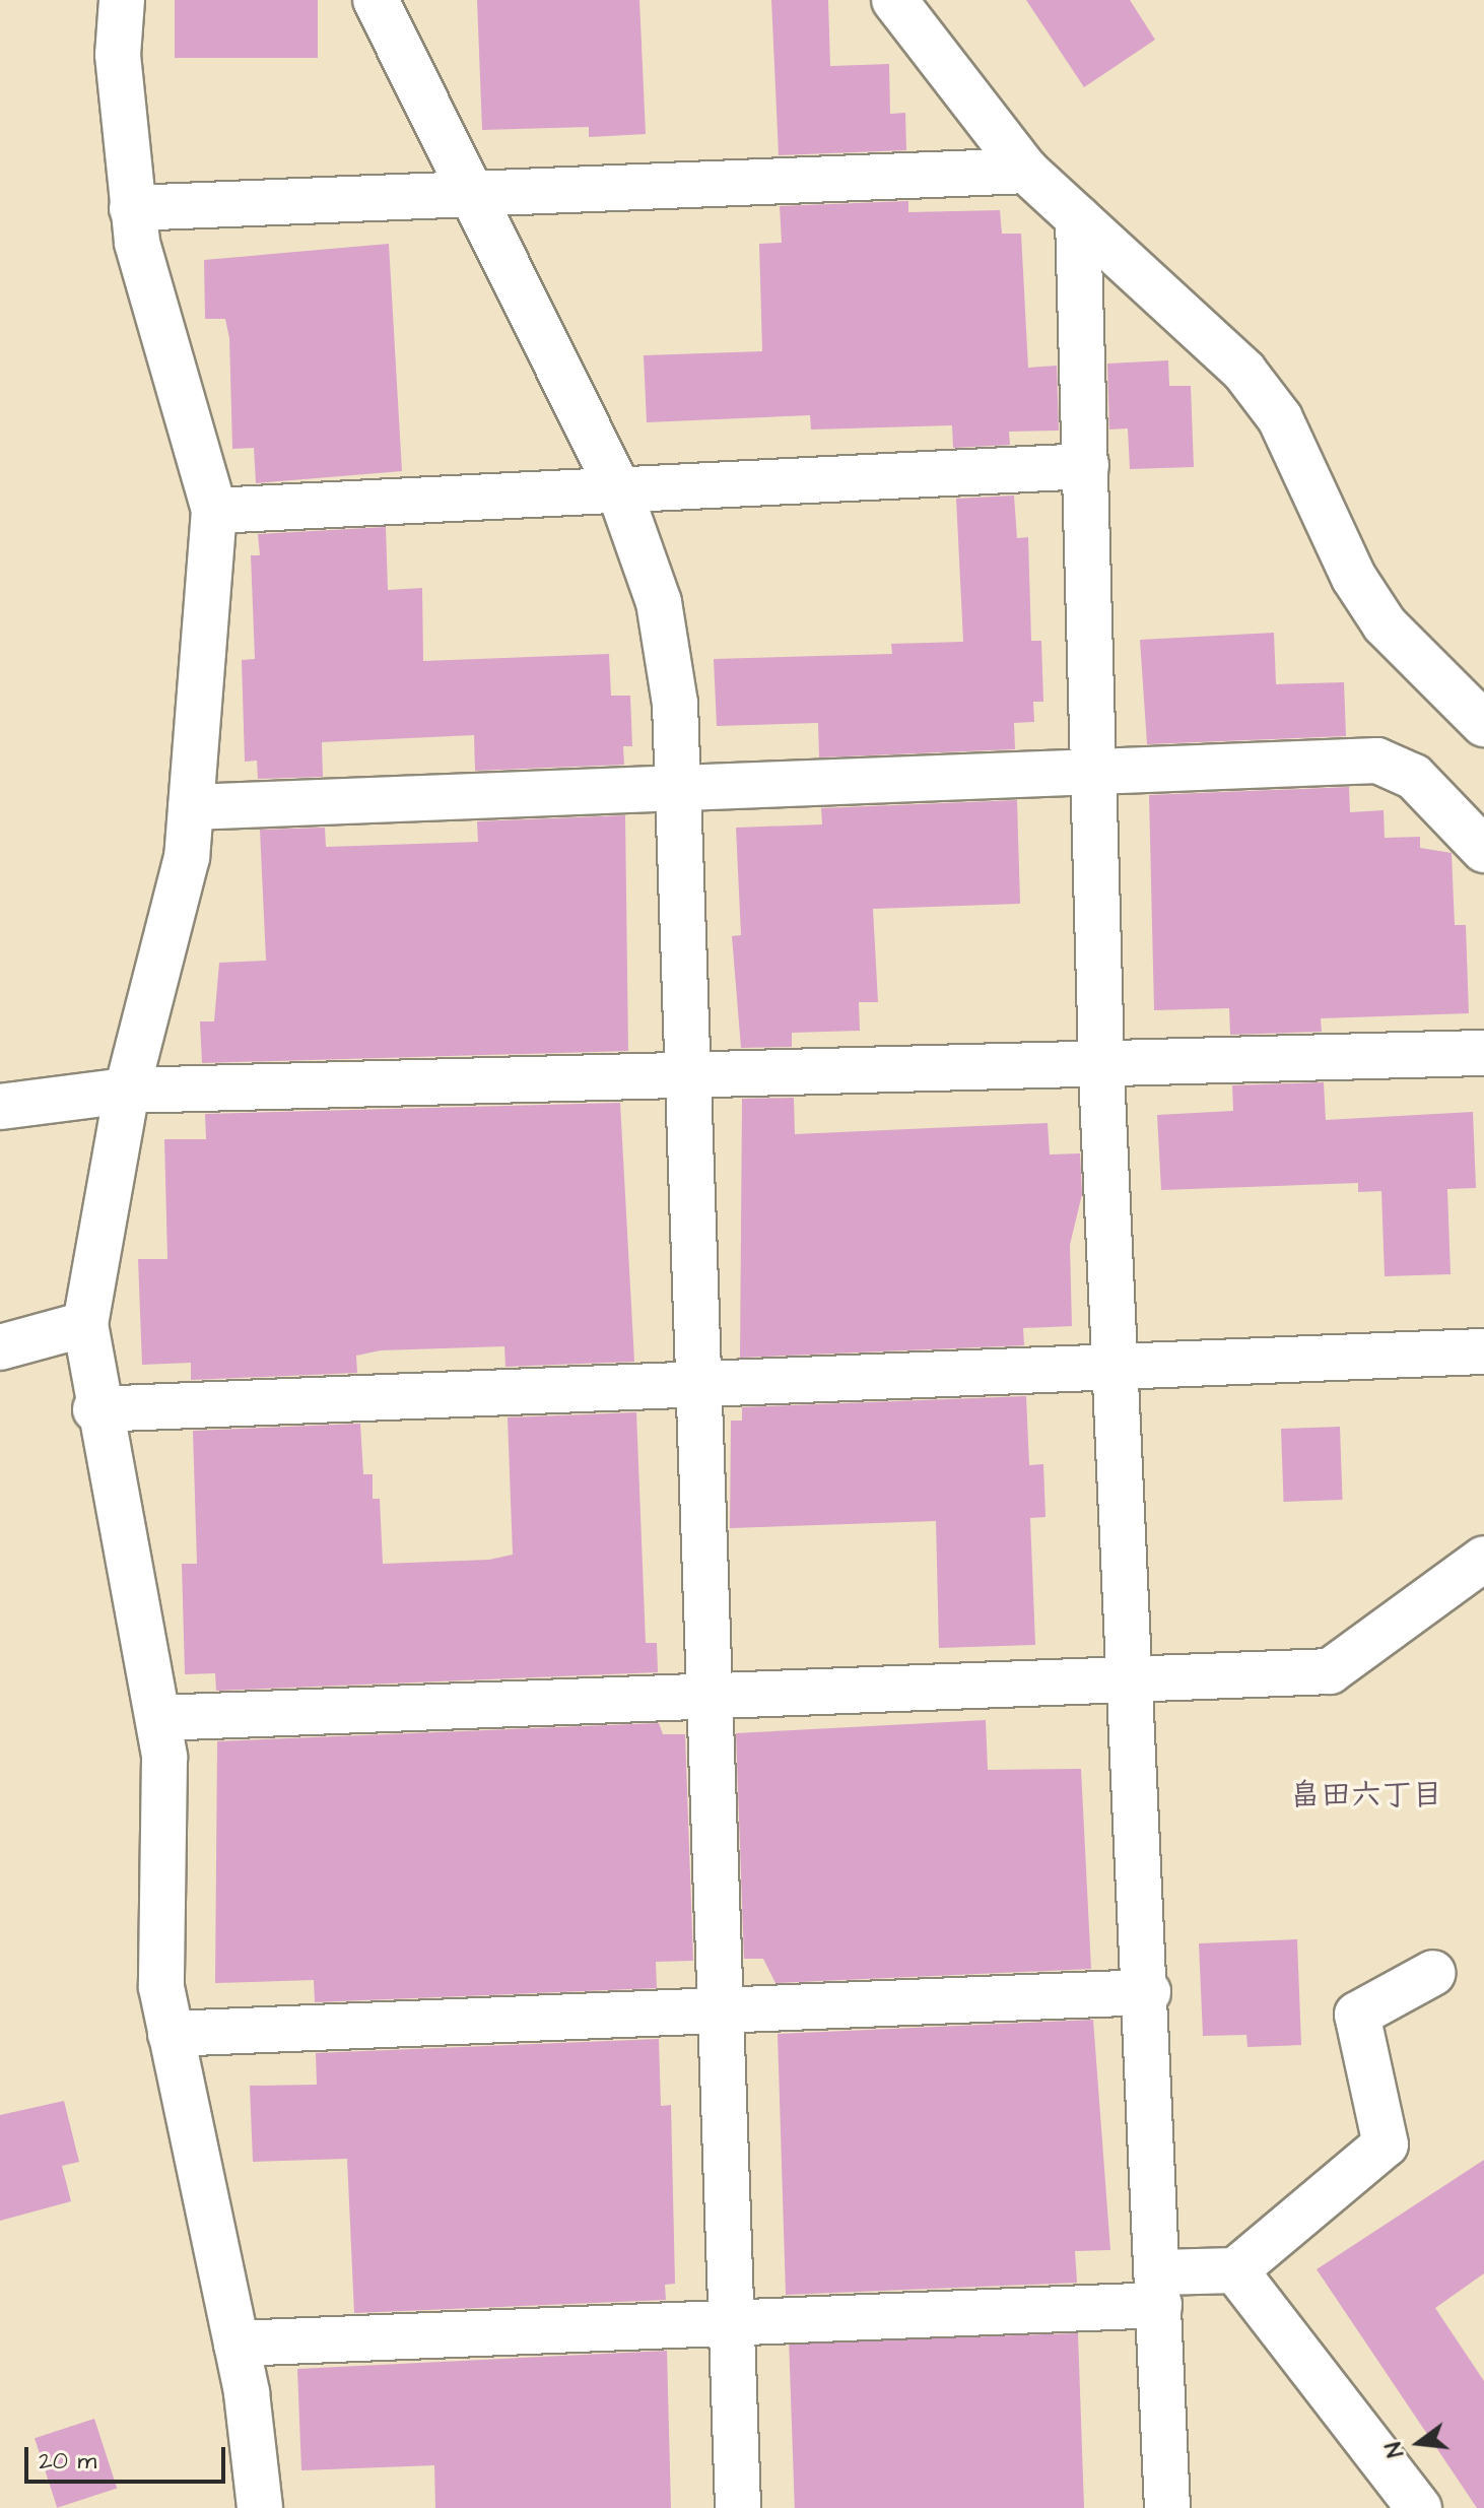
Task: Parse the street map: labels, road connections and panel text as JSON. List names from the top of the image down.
{
  "districts": ["畠田六丁目"],
  "scale_bar": "20 m",
  "north": "left"
}
